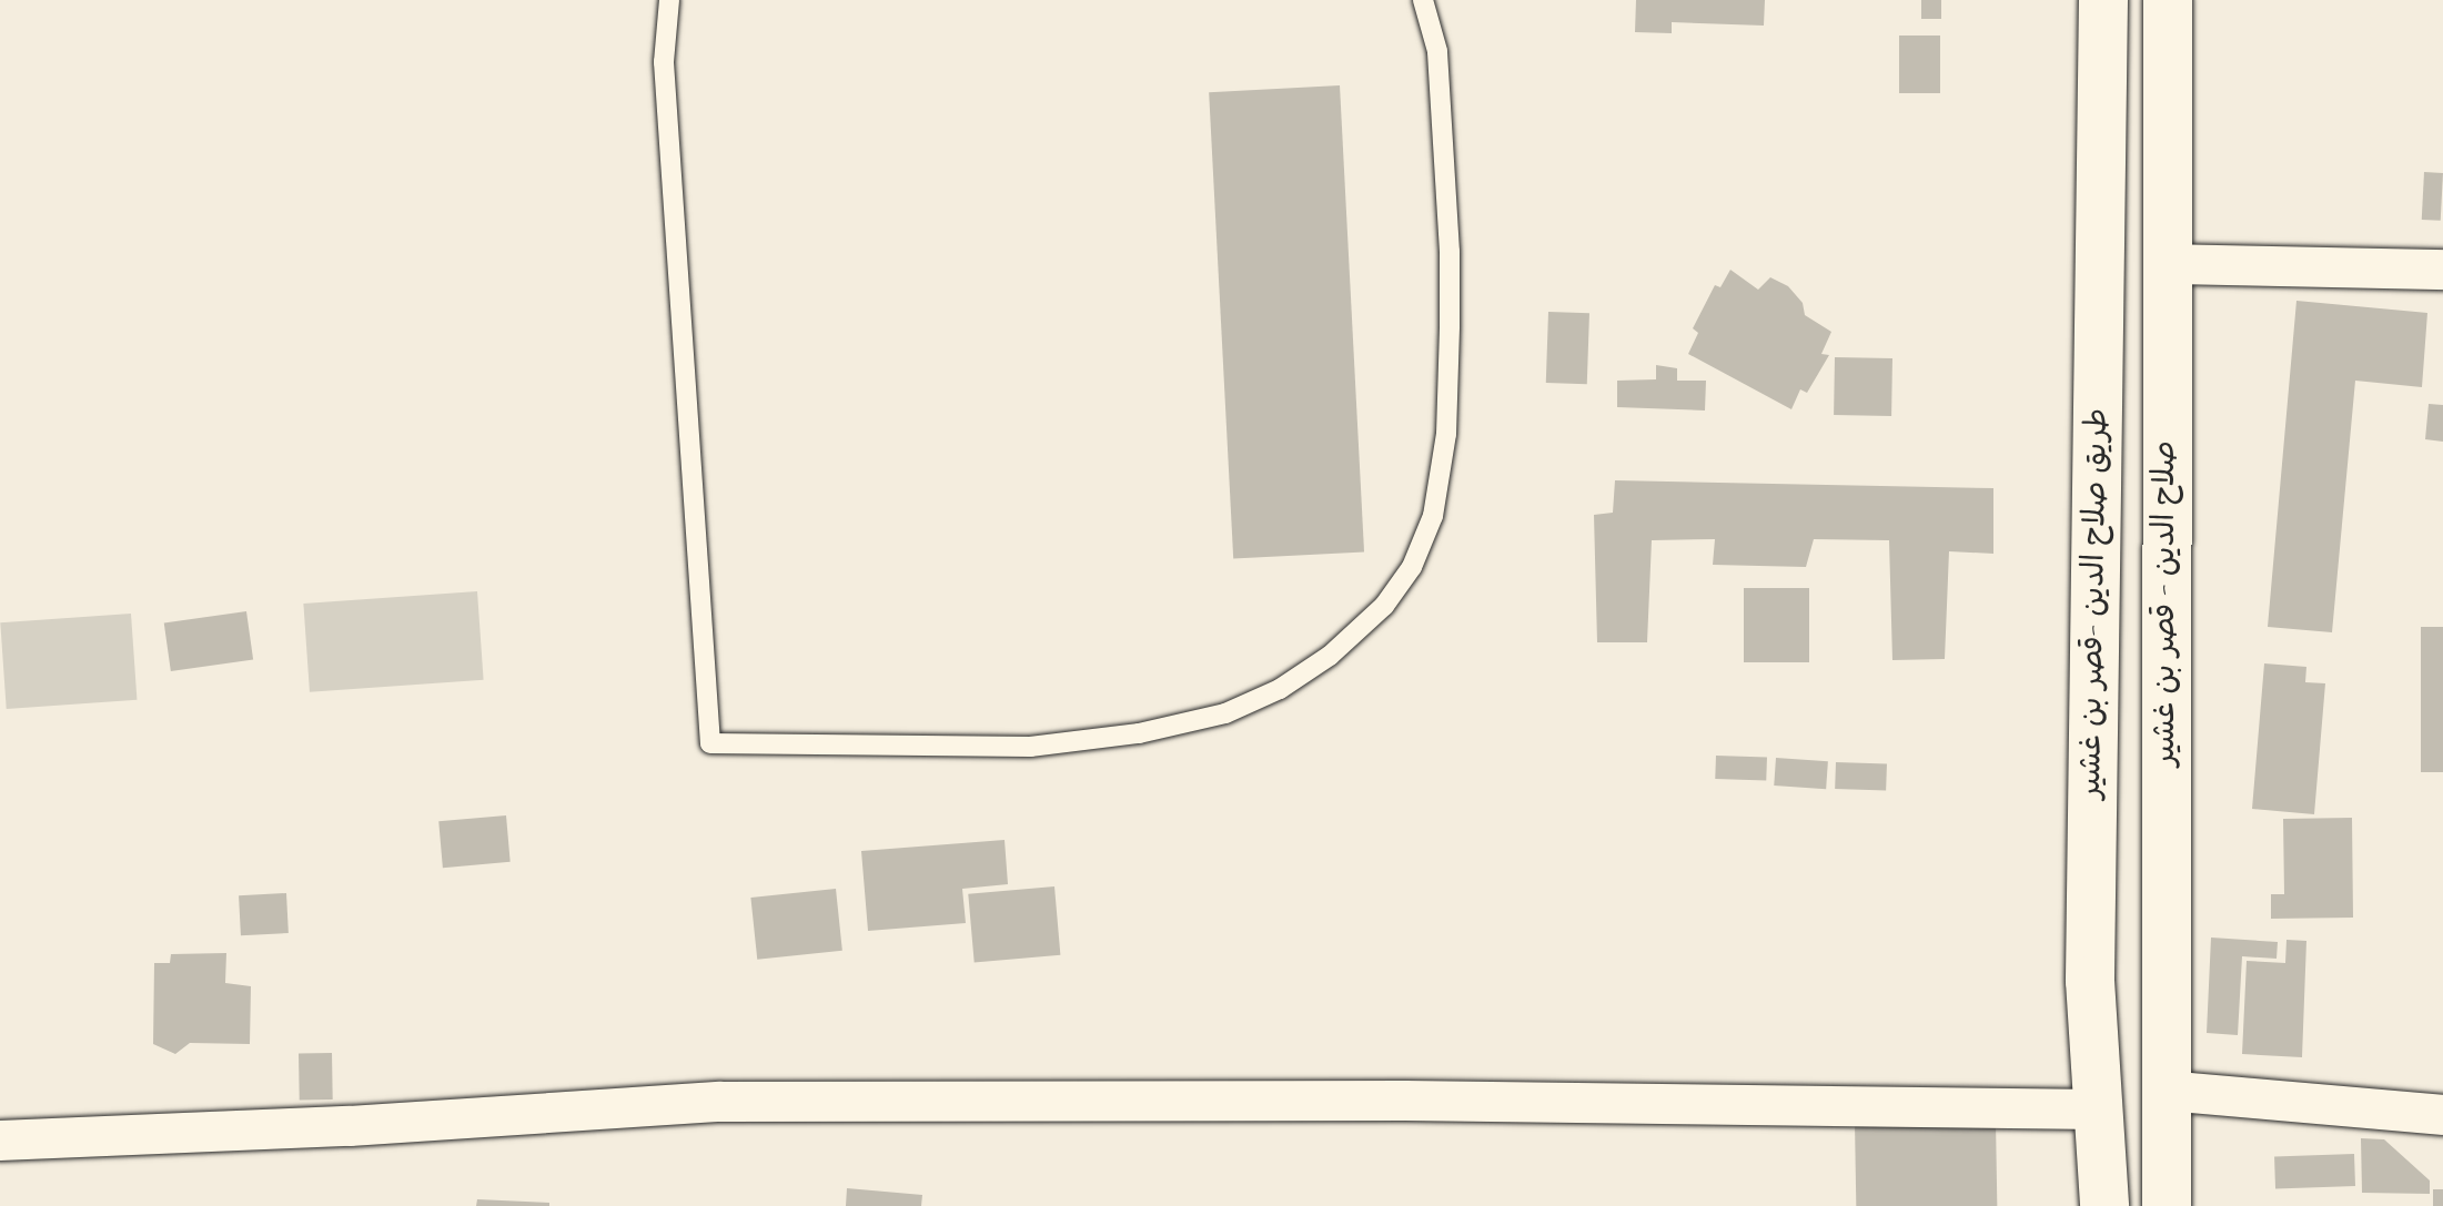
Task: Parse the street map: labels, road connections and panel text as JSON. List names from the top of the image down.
{
  "streets": {
    "highway": ["طريق صلاح الدين -قصر بن غشير", "صلاح الدين - قصر بن غشير"]
  }
}
